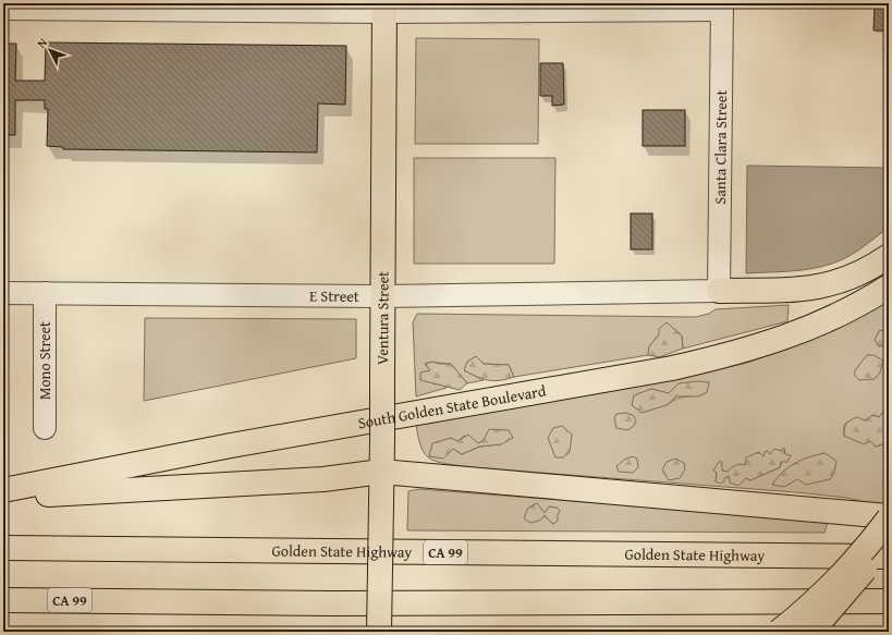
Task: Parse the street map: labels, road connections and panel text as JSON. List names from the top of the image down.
{
  "streets": {
    "main road": [
      "Ventura Street",
      "South Golden State Boulevard",
      "Golden State Highway",
      "CA 99"
    ],
    "street": ["Santa Clara Street", "E Street", "Mono Street"]
  },
  "crossings": [
    ["Santa Clara Street", "E Street"],
    ["E Street", "Ventura Street"],
    ["E Street", "Mono Street"]
  ],
  "north": "top left"
}
